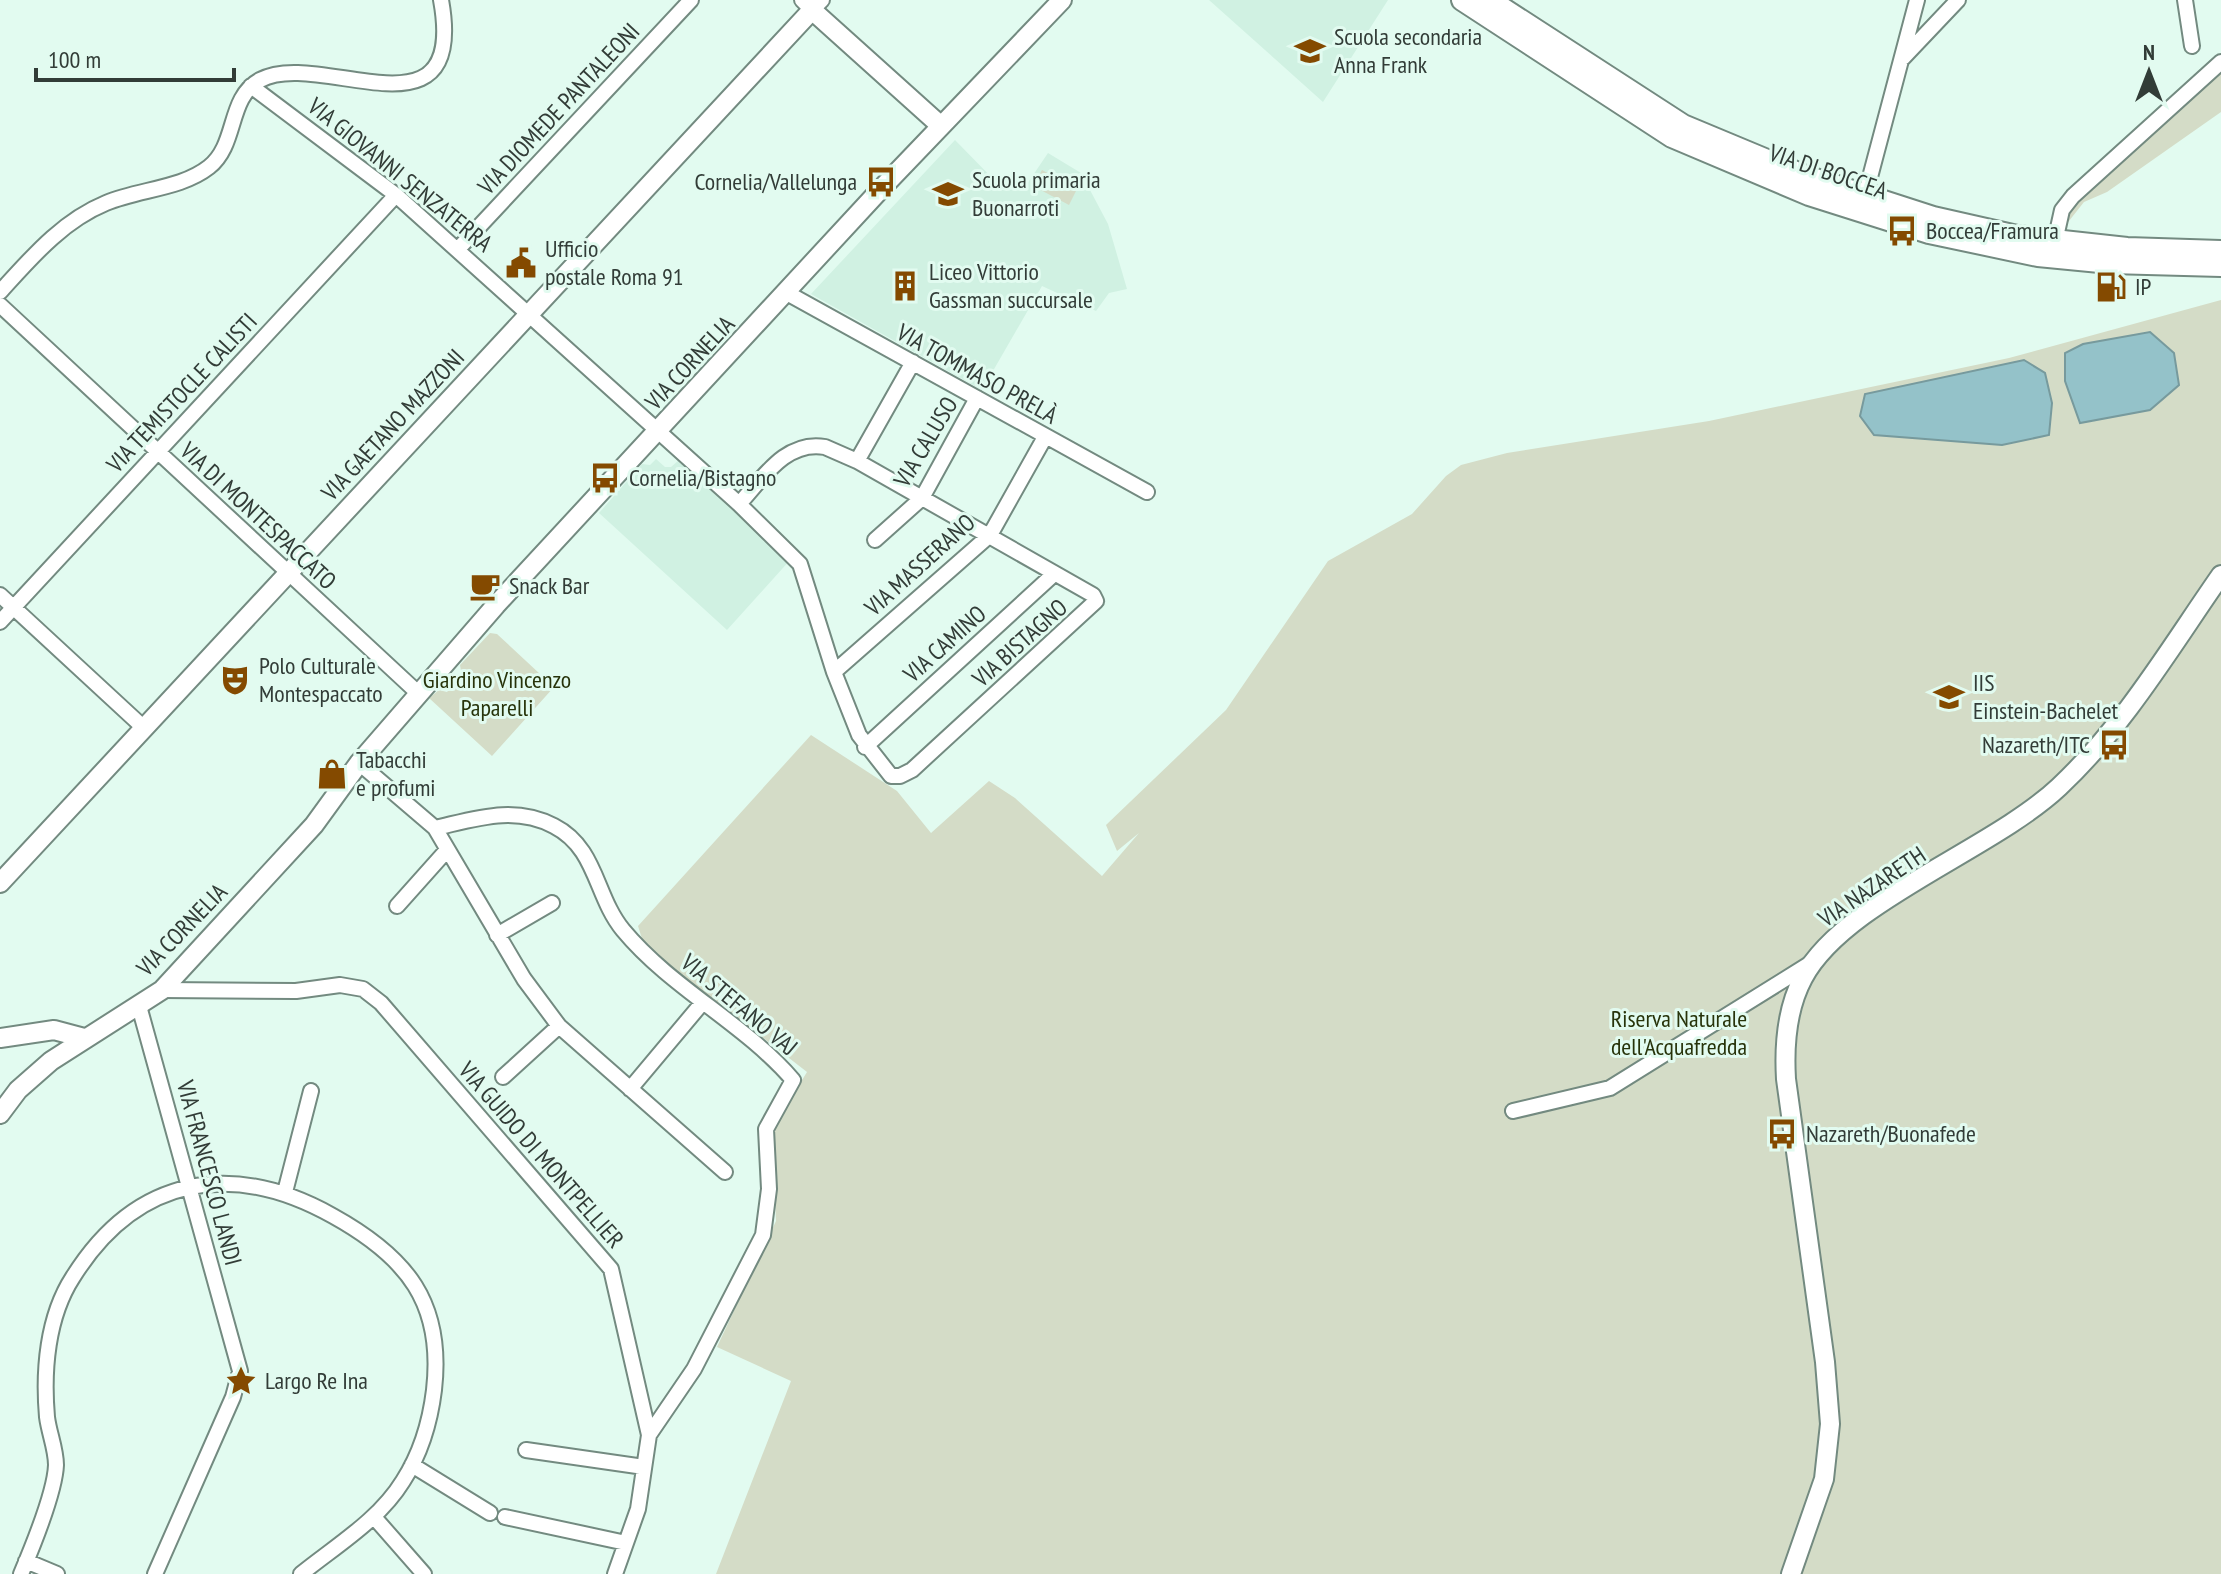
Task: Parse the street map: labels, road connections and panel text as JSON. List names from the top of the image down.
{
  "streets": {
    "main road": ["VIA DI BOCCEA"],
    "street": [
      "VIA DIOMEDE PANTALEONI",
      "VIA GIOVANNI SENZATERRA",
      "VIA CORNELIA",
      "VIA TOMMASO PRELÀ",
      "VIA TEMISTOCLE CALISTI",
      "VIA GAETANO MAZZONI",
      "VIA CALUSO",
      "VIA DI MONTESPACCATO",
      "VIA MASSERANO",
      "VIA BISTAGNO",
      "VIA CAMINO",
      "VIA NAZARETH",
      "VIA STEFANO VAJ",
      "VIA GUIDO DI MONTPELLIER",
      "VIA FRANCESCO LANDI"
    ]
  },
  "crossings": [
    ["VIA DIOMEDE PANTALEONI", "VIA GIOVANNI SENZATERRA"],
    ["VIA GIOVANNI SENZATERRA", "VIA CORNELIA"],
    ["VIA GIOVANNI SENZATERRA", "VIA TEMISTOCLE CALISTI"],
    ["VIA GIOVANNI SENZATERRA", "VIA GAETANO MAZZONI"],
    ["VIA GIOVANNI SENZATERRA", "VIA BISTAGNO"],
    ["VIA CORNELIA", "VIA TOMMASO PRELÀ"],
    ["VIA CORNELIA", "VIA DI MONTESPACCATO"],
    ["VIA CORNELIA", "VIA BISTAGNO"],
    ["VIA CORNELIA", "VIA GUIDO DI MONTPELLIER"],
    ["VIA CORNELIA", "VIA FRANCESCO LANDI"],
    ["VIA TOMMASO PRELÀ", "VIA CALUSO"],
    ["VIA TOMMASO PRELÀ", "VIA MASSERANO"],
    ["VIA TEMISTOCLE CALISTI", "VIA DI MONTESPACCATO"],
    ["VIA GAETANO MAZZONI", "VIA DI MONTESPACCATO"],
    ["VIA CALUSO", "VIA BISTAGNO"],
    ["VIA MASSERANO", "VIA BISTAGNO"],
    ["VIA BISTAGNO", "VIA CAMINO"],
    ["VIA STEFANO VAJ", "VIA GUIDO DI MONTPELLIER"]
  ],
  "parks": ["Giardino Vincenzo Paparelli", "Riserva Naturale dell'Acquafredda"],
  "places": {
    "school or university": ["Scuola secondaria Anna Frank", "Scuola primaria Buonarroti", "IIS Einstein-Bachelet"],
    "bus stop": [
      "Cornelia/Vallelunga",
      "Boccea/Framura",
      "Cornelia/Bistagno",
      "Nazareth/ITC",
      "Nazareth/Buonafede"
    ],
    "public building": ["Ufficio postale Roma 91"],
    "building": ["Liceo Vittorio Gassman succursale"],
    "fuel station": ["IP"],
    "cafe": ["Snack Bar"],
    "theatre": ["Polo Culturale Montespaccato"],
    "shop": ["Tabacchi e profumi"],
    "place": ["Largo Re Ina"]
  },
  "scale_bar": "100 m",
  "north": "top"
}
